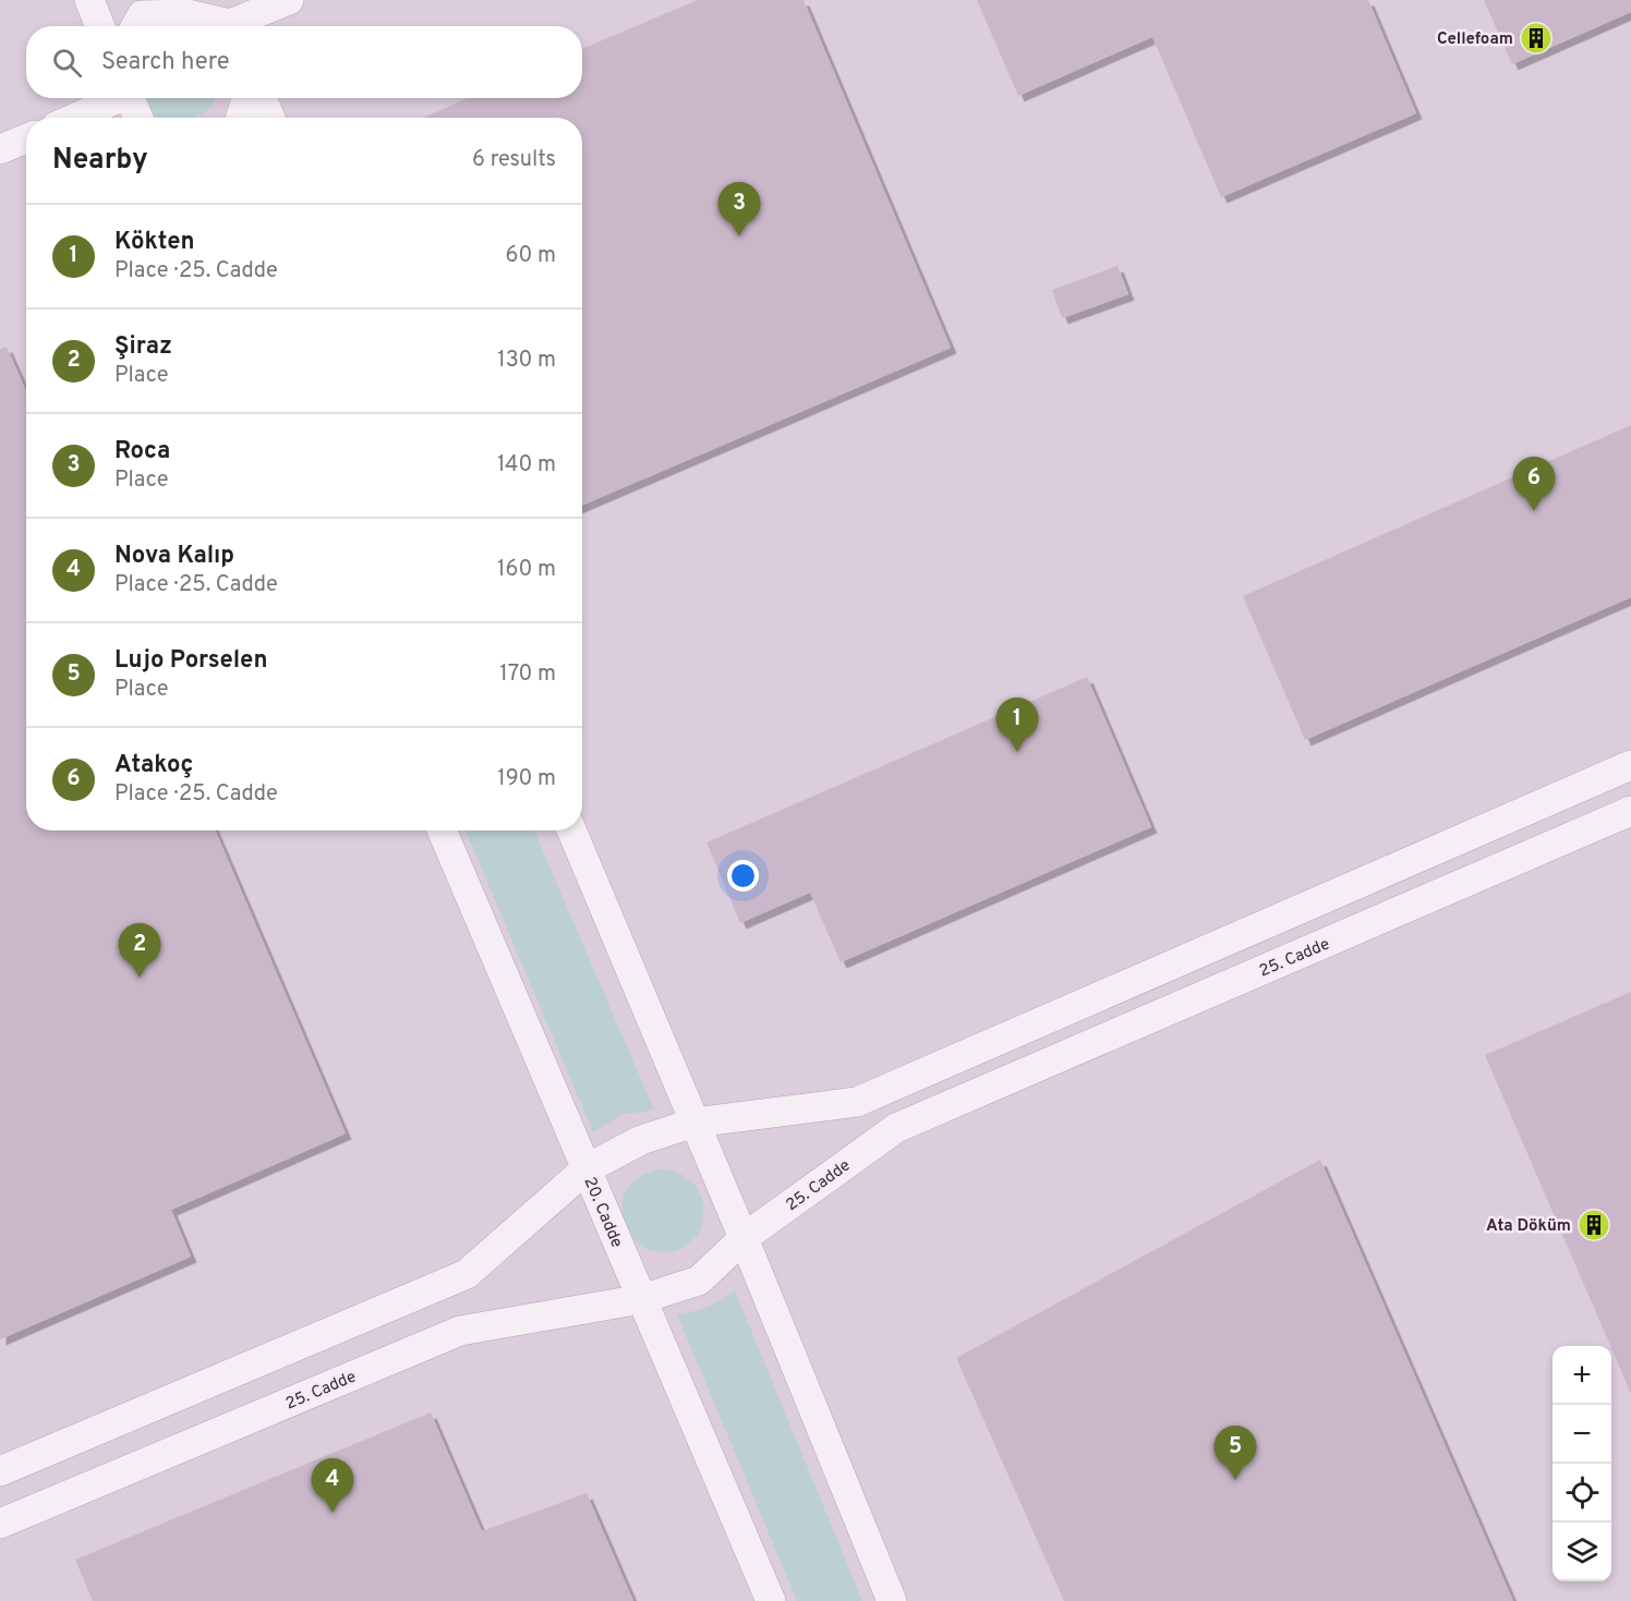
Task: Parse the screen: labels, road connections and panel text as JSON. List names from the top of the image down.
{
  "streets": {
    "street": ["25. Cadde", "20. Cadde"]
  },
  "crossings": [
    ["25. Cadde", "20. Cadde"]
  ],
  "places": {
    "building": ["Cellefoam", "Ata Döküm"]
  },
  "page": {
    "search": "Search here",
    "heading": ["Nearby", "6 results"],
    "pins": [
      "3",
      "6",
      "1",
      "2",
      "5",
      "4"
    ],
    "list": [
      {
        "mark": "1",
        "name": "Kökten",
        "note": "Place · 25. Cadde",
        "value": "60 m"
      },
      {
        "mark": "2",
        "name": "Şiraz",
        "note": "Place",
        "value": "130 m"
      },
      {
        "mark": "3",
        "name": "Roca",
        "note": "Place",
        "value": "140 m"
      },
      {
        "mark": "4",
        "name": "Nova Kalıp",
        "note": "Place · 25. Cadde",
        "value": "160 m"
      },
      {
        "mark": "5",
        "name": "Lujo Porselen",
        "note": "Place",
        "value": "170 m"
      },
      {
        "mark": "6",
        "name": "Atakoç",
        "note": "Place · 25. Cadde",
        "value": "190 m"
      }
    ],
    "map_buttons": ["+", "−"]
  }
}
